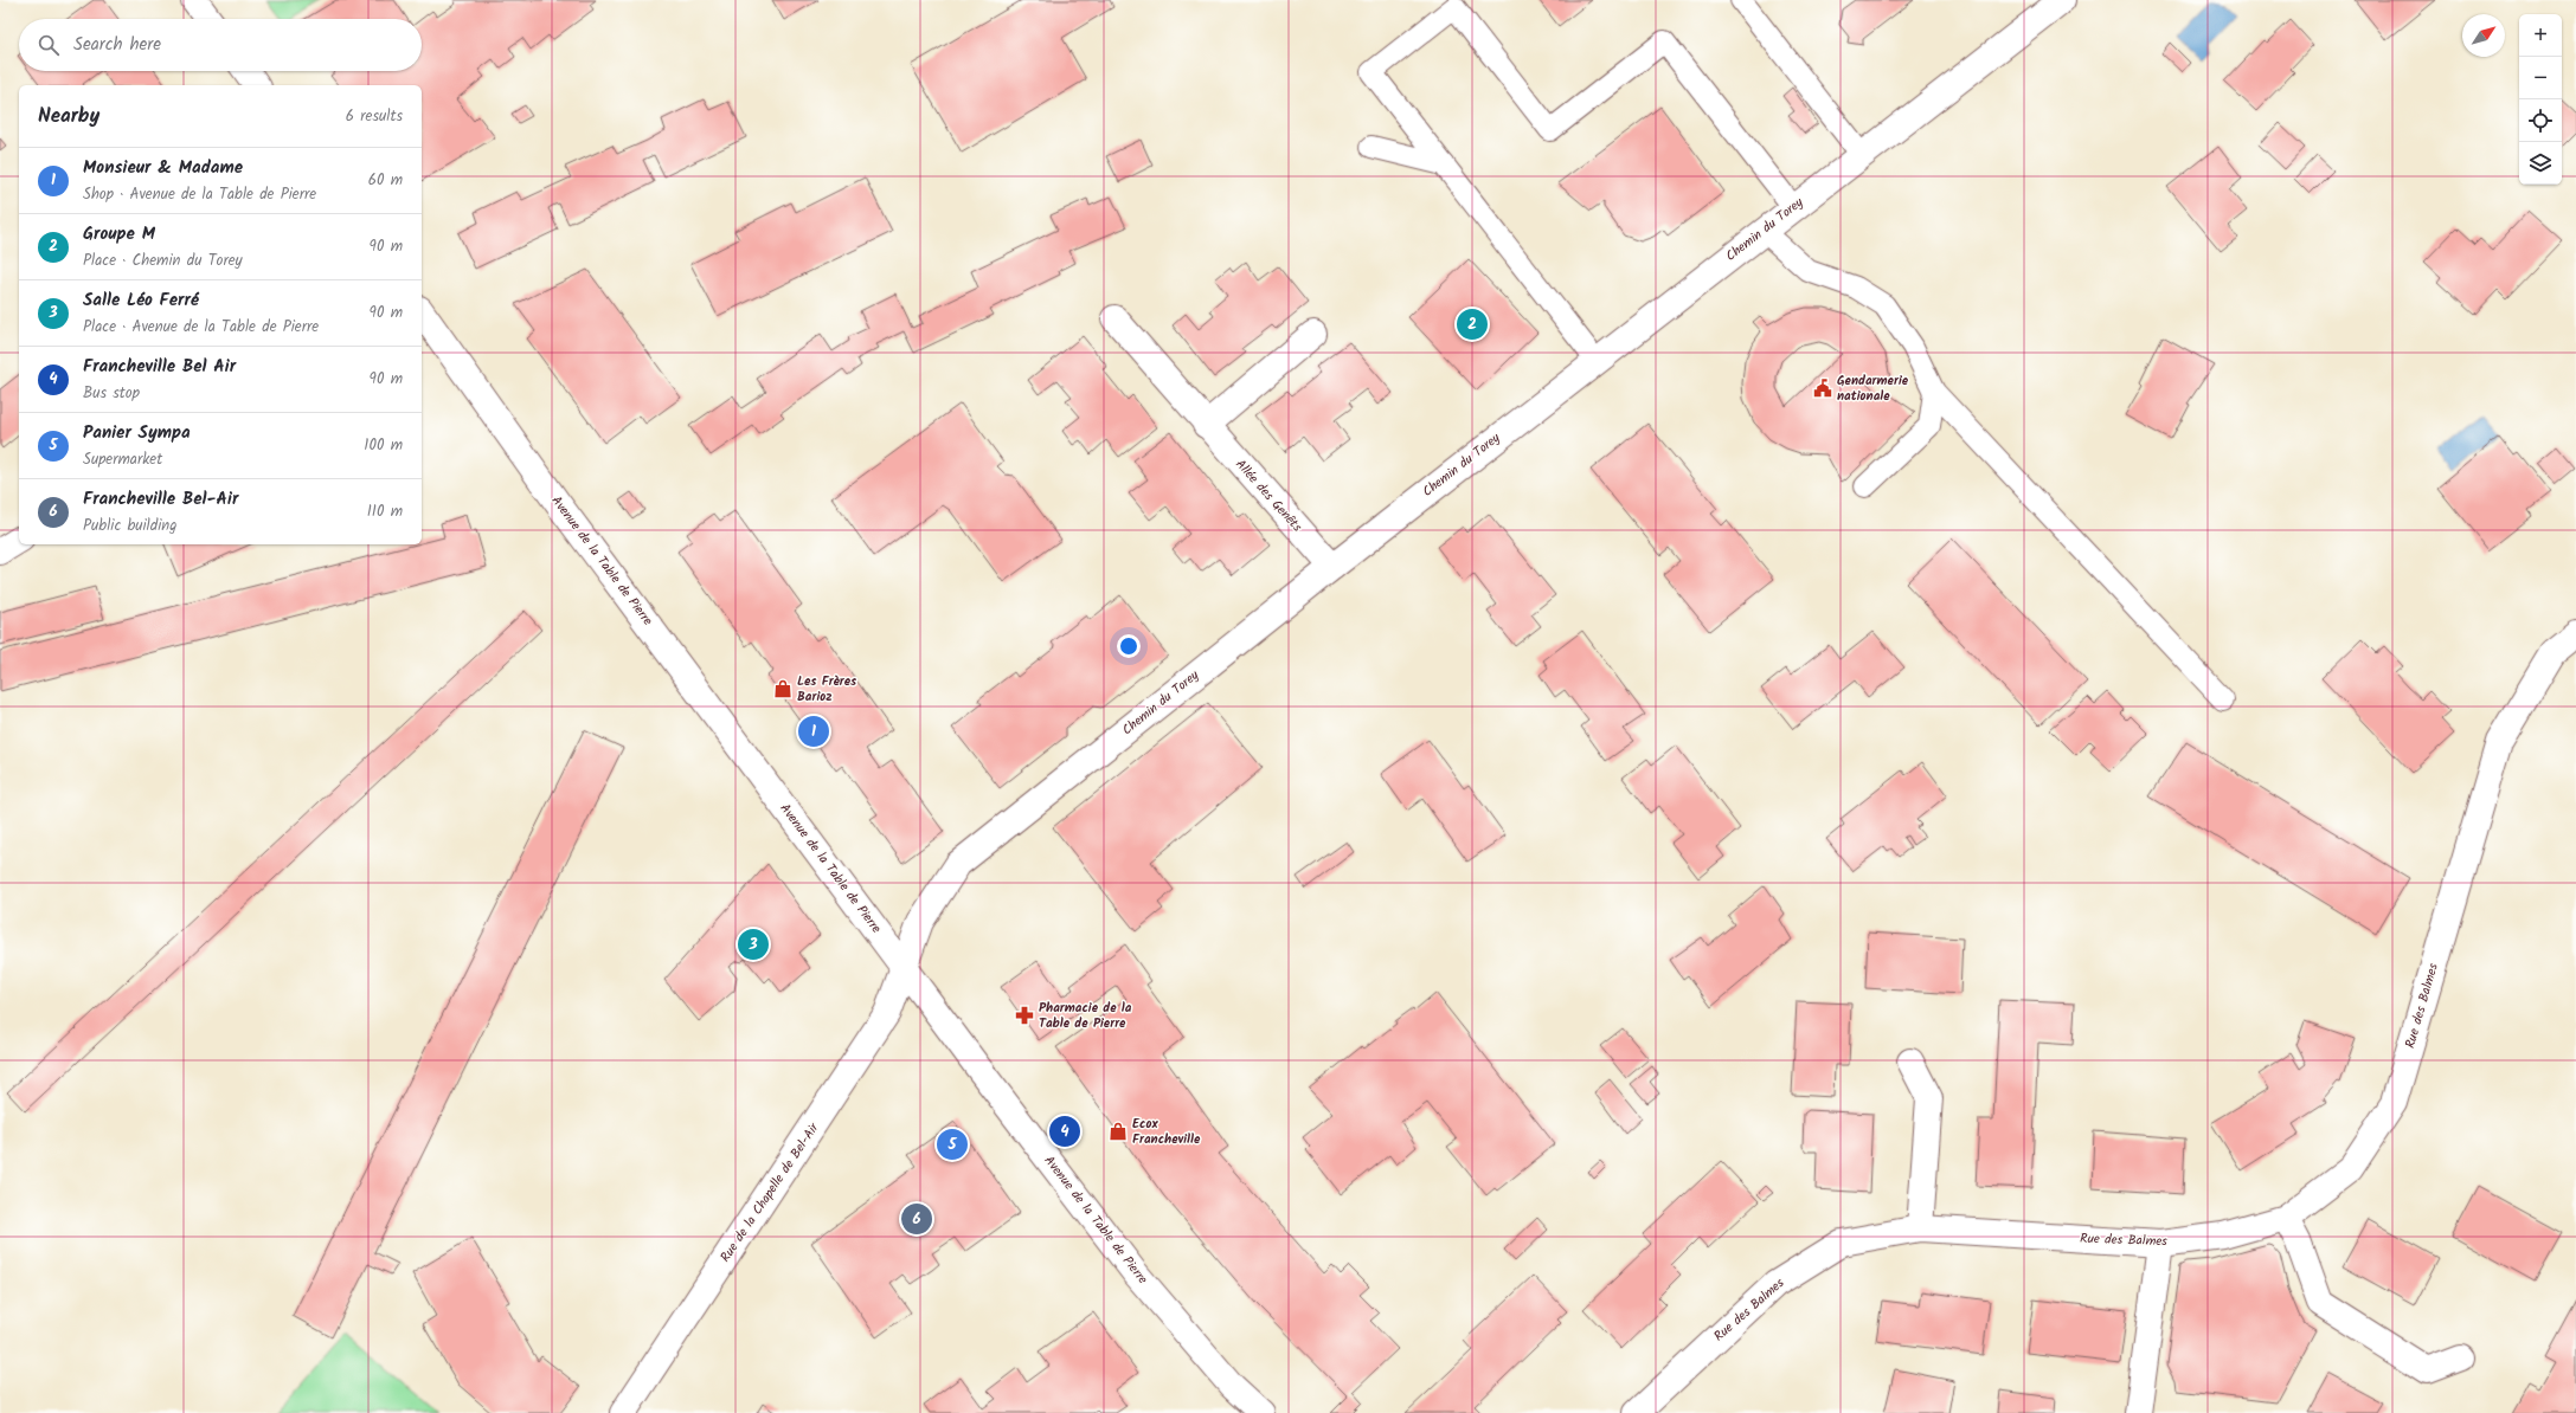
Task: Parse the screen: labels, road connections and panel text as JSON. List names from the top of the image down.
{
  "streets": {
    "street": [
      "Chemin du Torey",
      "Allée des Genêts",
      "Avenue de la Table de Pierre",
      "Rue des Balmes",
      "Rue de la Chapelle de Bel-Air"
    ]
  },
  "crossings": [
    ["Chemin du Torey", "Allée des Genêts"],
    ["Chemin du Torey", "Avenue de la Table de Pierre"],
    ["Chemin du Torey", "Rue de la Chapelle de Bel-Air"],
    ["Avenue de la Table de Pierre", "Rue de la Chapelle de Bel-Air"]
  ],
  "places": {
    "public building": ["Gendarmerie nationale"],
    "shop": ["Les Frères Barioz", "Ecox Francheville"],
    "pharmacy": ["Pharmacie de la Table de Pierre"]
  },
  "north": "top right",
  "page": {
    "map_buttons": ["+", "−"],
    "search": "Search here",
    "heading": ["Nearby", "6 results"],
    "list": [
      {
        "mark": "1",
        "name": "Monsieur & Madame",
        "note": "Shop · Avenue de la Table de Pierre",
        "value": "60 m"
      },
      {
        "mark": "2",
        "name": "Groupe M",
        "note": "Place · Chemin du Torey",
        "value": "90 m"
      },
      {
        "mark": "3",
        "name": "Salle Léo Ferré",
        "note": "Place · Avenue de la Table de Pierre",
        "value": "90 m"
      },
      {
        "mark": "4",
        "name": "Francheville Bel Air",
        "note": "Bus stop",
        "value": "90 m"
      },
      {
        "mark": "5",
        "name": "Panier Sympa",
        "note": "Supermarket",
        "value": "100 m"
      },
      {
        "mark": "6",
        "name": "Francheville Bel-Air",
        "note": "Public building",
        "value": "110 m"
      }
    ],
    "pins": [
      "2",
      "1",
      "3",
      "4",
      "5",
      "6"
    ]
  }
}
